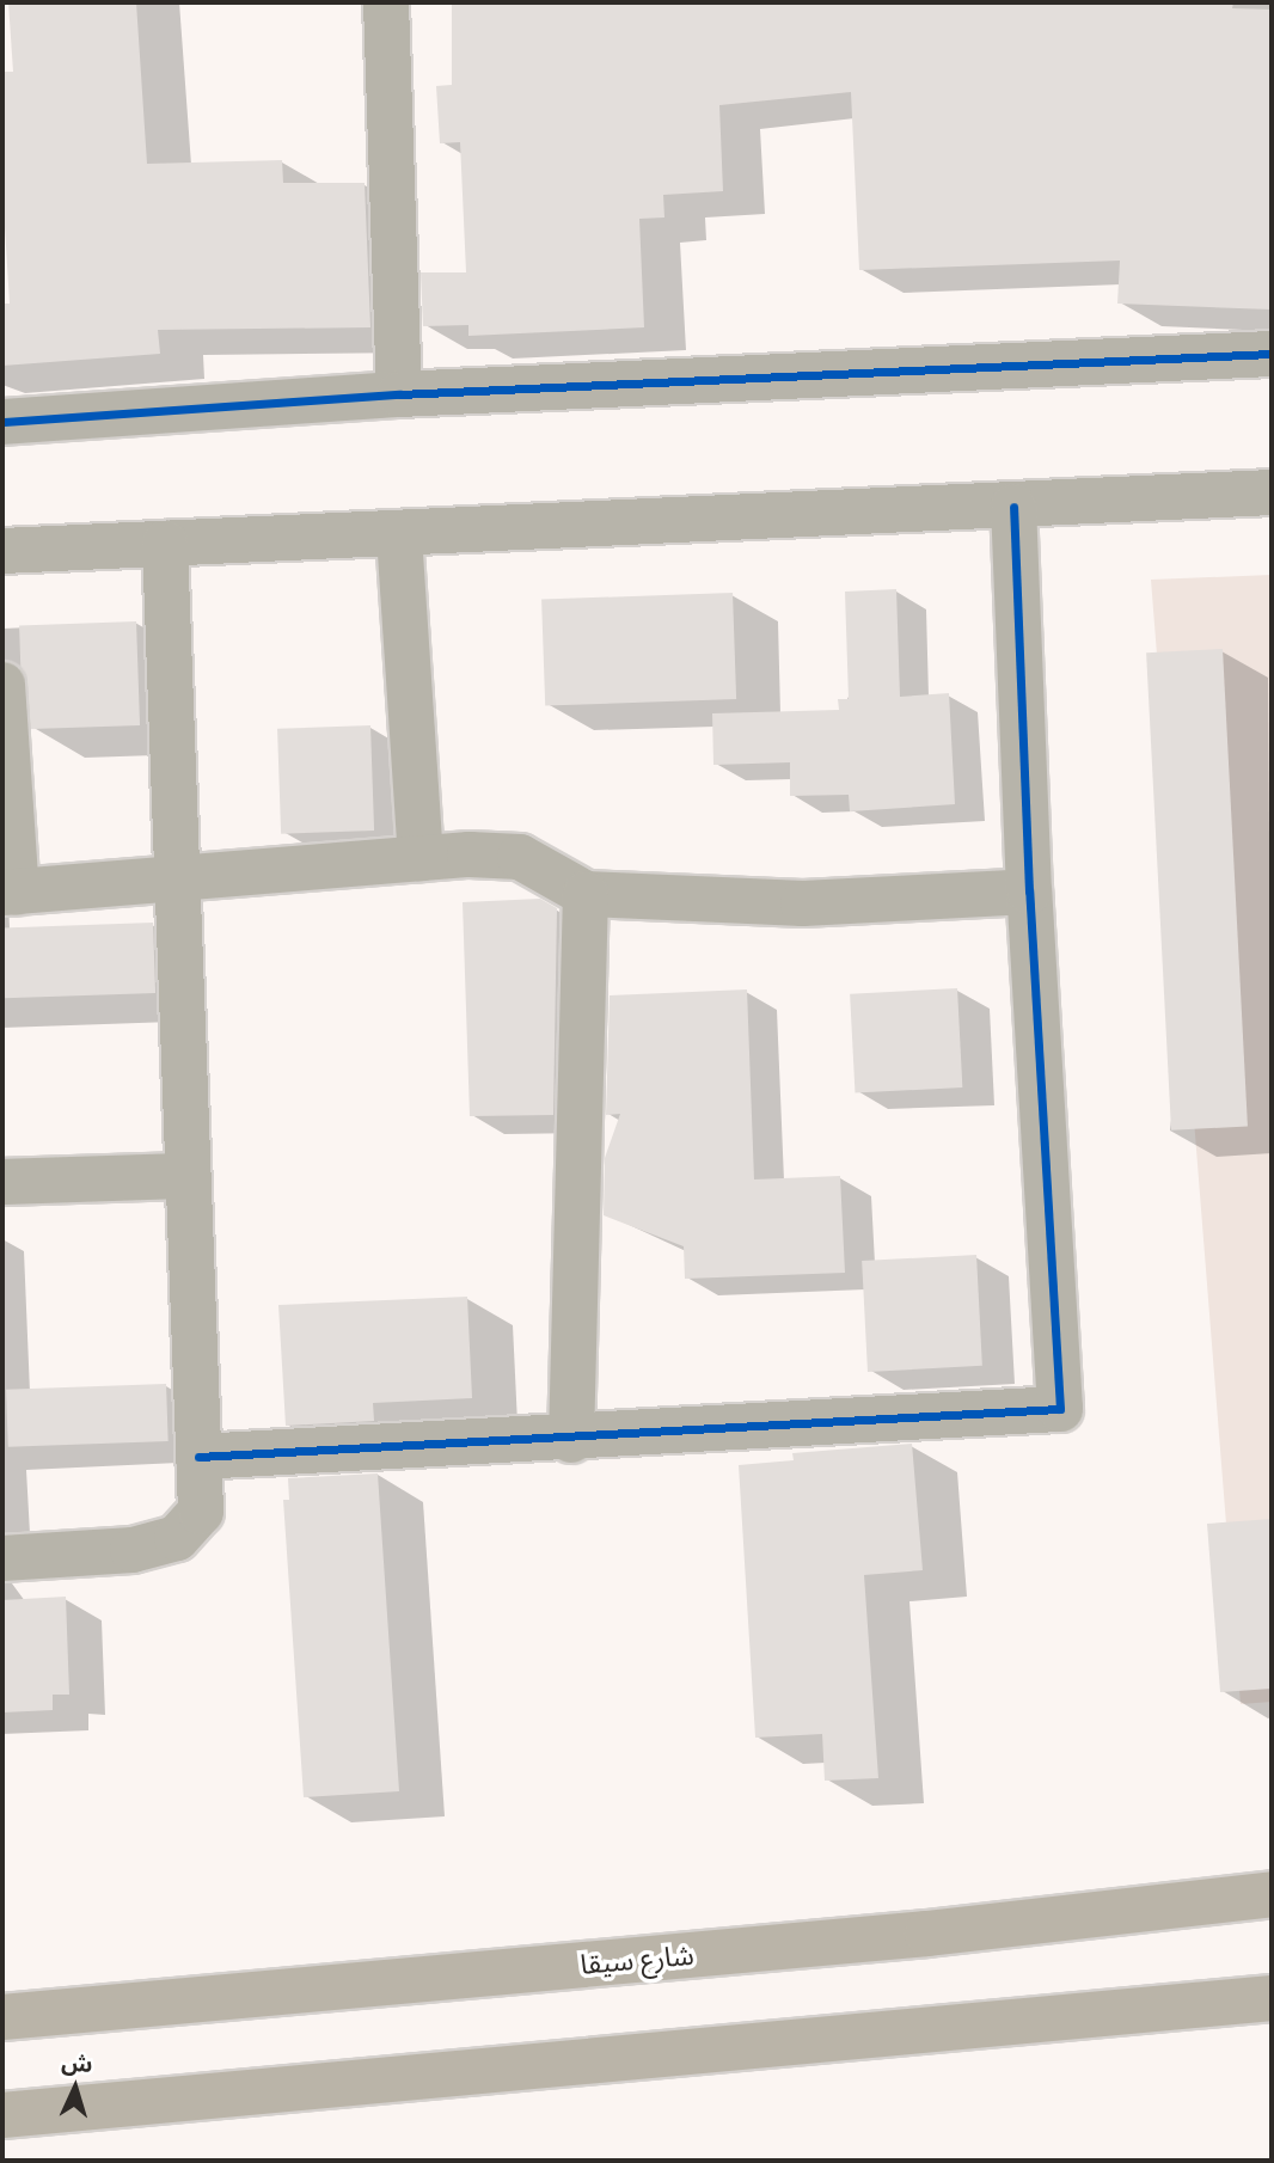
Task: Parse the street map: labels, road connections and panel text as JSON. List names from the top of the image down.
{
  "streets": {
    "main road": ["شارع سيقا"]
  },
  "north": "top"
}
